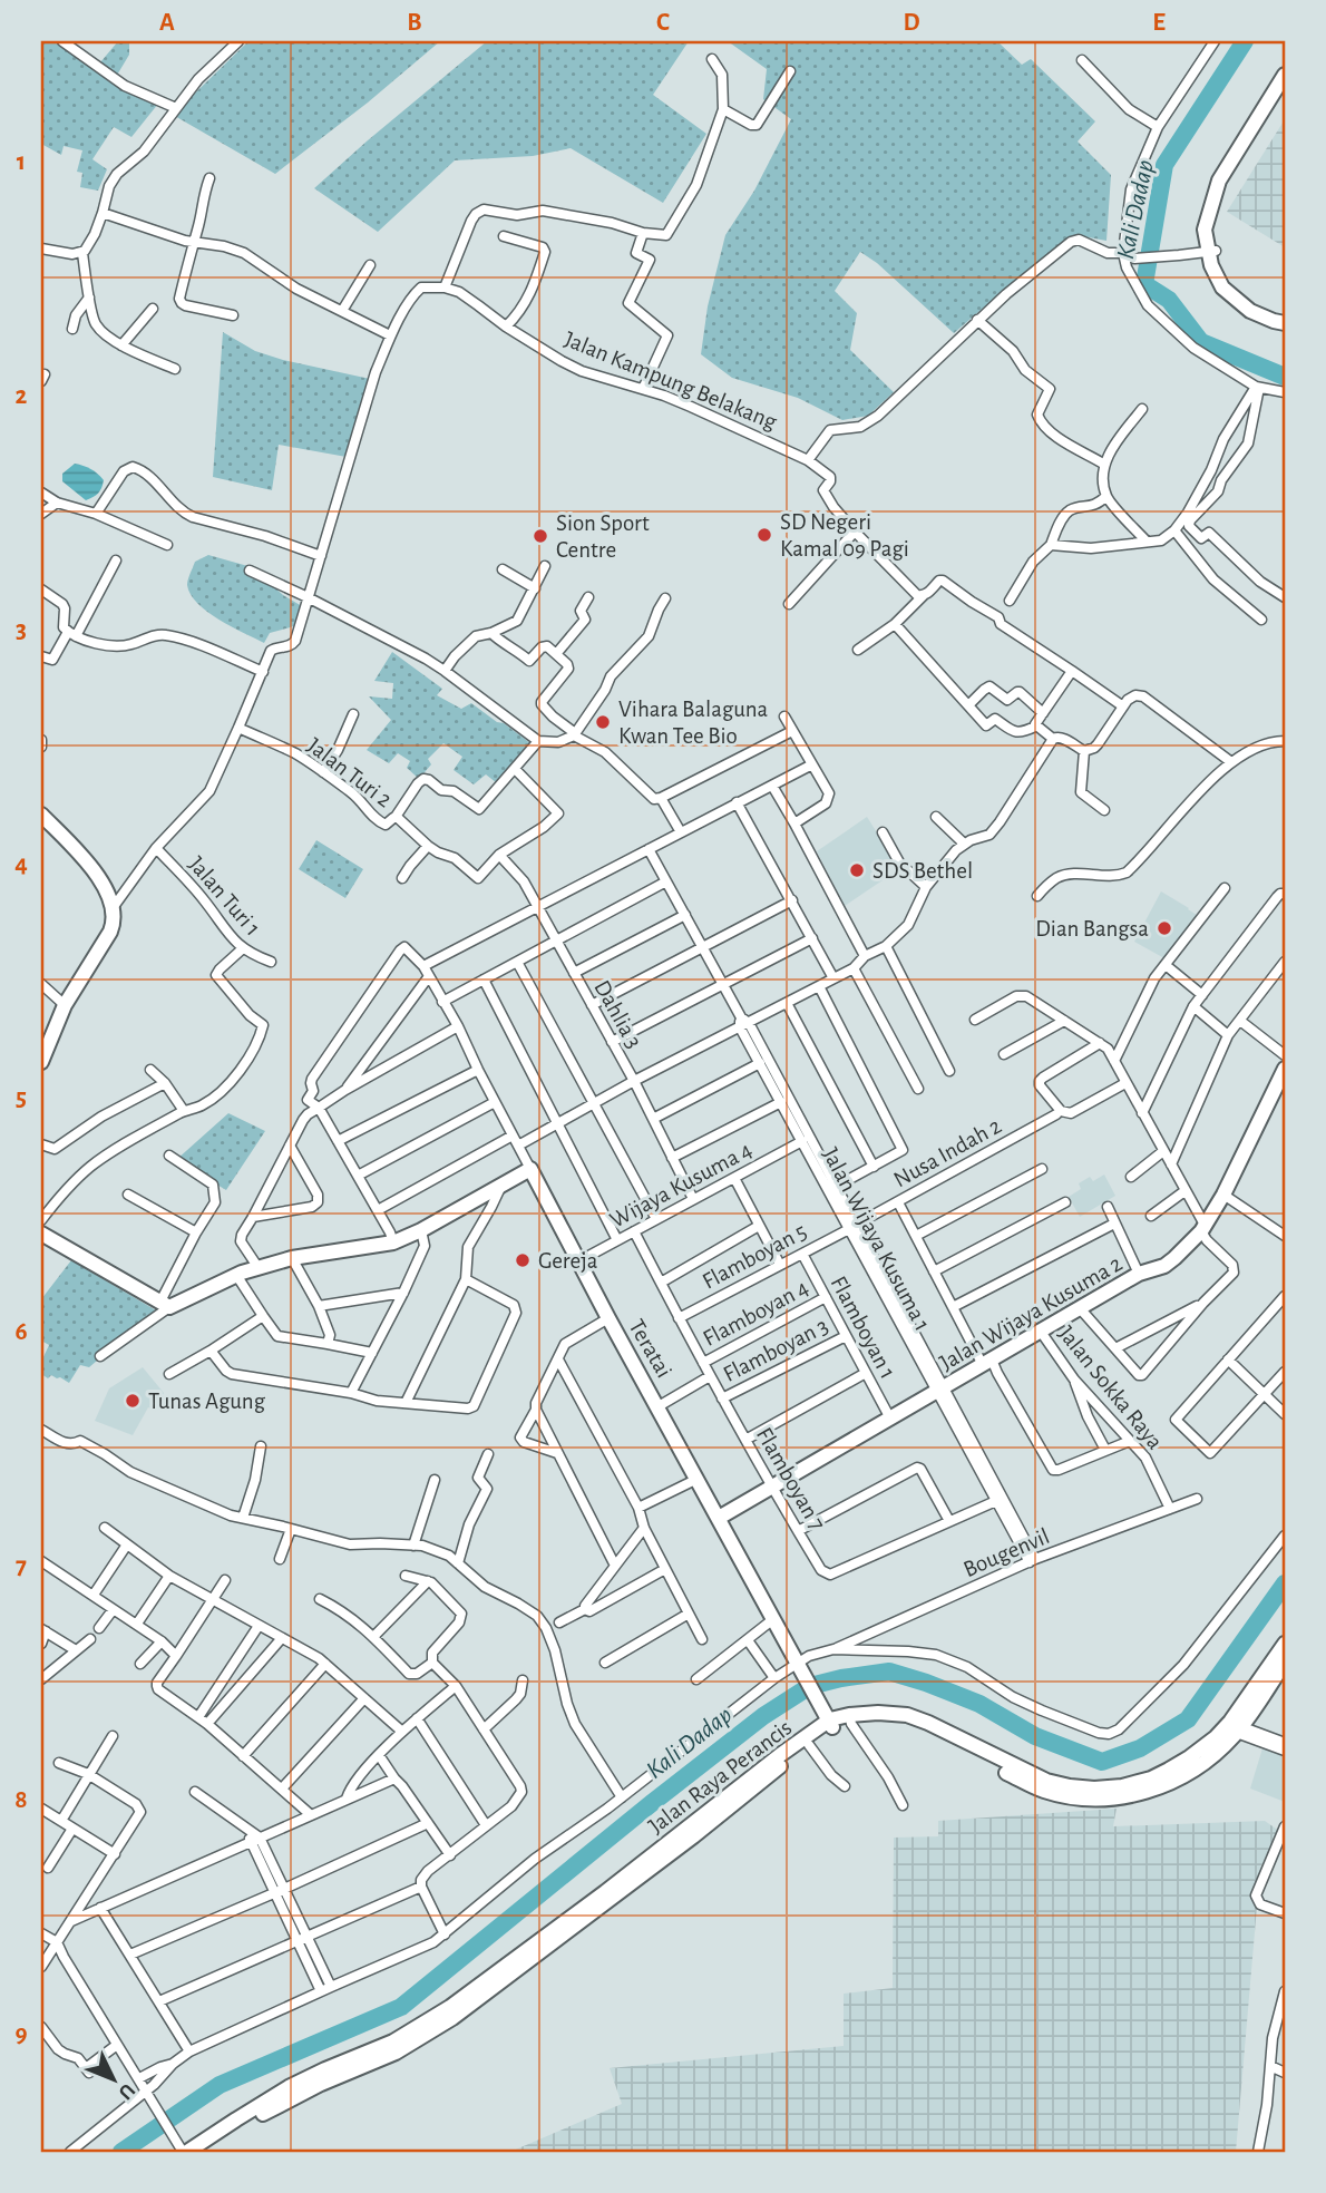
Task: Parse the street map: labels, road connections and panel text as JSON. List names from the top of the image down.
{
  "streets": {
    "street": [
      "Jalan Kampung Belakang",
      "Jalan Turi 2",
      "Jalan Turi 1",
      "Dahlia 3",
      "Nusa Indah 2",
      "Wijaya Kusuma 4",
      "Jalan Wijaya Kusuma 1",
      "Flamboyan 5",
      "Flamboyan 4",
      "Jalan Wijaya Kusuma 2",
      "Flamboyan 1",
      "Teratai",
      "Flamboyan 3",
      "Jalan Sokka Raya",
      "Flamboyan 7",
      "Bougenvil",
      "Jalan Raya Perancis"
    ]
  },
  "crossings": [
    ["Jalan Turi 2", "Dahlia 3"],
    ["Dahlia 3", "Wijaya Kusuma 4"],
    ["Nusa Indah 2", "Jalan Wijaya Kusuma 1"],
    ["Nusa Indah 2", "Flamboyan 5"],
    ["Wijaya Kusuma 4", "Jalan Wijaya Kusuma 1"],
    ["Wijaya Kusuma 4", "Teratai"],
    ["Wijaya Kusuma 4", "Flamboyan 7"],
    ["Jalan Wijaya Kusuma 1", "Flamboyan 5"],
    ["Jalan Wijaya Kusuma 1", "Jalan Wijaya Kusuma 2"],
    ["Jalan Wijaya Kusuma 1", "Flamboyan 7"],
    ["Jalan Wijaya Kusuma 1", "Bougenvil"],
    ["Flamboyan 5", "Flamboyan 1"],
    ["Flamboyan 5", "Flamboyan 7"],
    ["Flamboyan 4", "Flamboyan 1"],
    ["Flamboyan 4", "Flamboyan 7"],
    ["Jalan Wijaya Kusuma 2", "Flamboyan 1"],
    ["Jalan Wijaya Kusuma 2", "Teratai"],
    ["Jalan Wijaya Kusuma 2", "Jalan Sokka Raya"],
    ["Jalan Wijaya Kusuma 2", "Flamboyan 7"],
    ["Flamboyan 1", "Flamboyan 3"],
    ["Teratai", "Bougenvil"],
    ["Teratai", "Jalan Raya Perancis"],
    ["Flamboyan 3", "Flamboyan 7"],
    ["Jalan Sokka Raya", "Bougenvil"]
  ],
  "water": ["Kali Dadap"],
  "places": [
    "SD Negeri Kamal 09 Pagi",
    "Sion Sport Centre",
    "Vihara Balaguna Kwan Tee Bio",
    "SDS Bethel",
    "Dian Bangsa",
    "Gereja",
    "Tunas Agung"
  ],
  "north": "bottom right",
  "grid": {
    "columns": [
      "A",
      "B",
      "C",
      "D",
      "E"
    ],
    "rows": [
      "1",
      "2",
      "3",
      "4",
      "5",
      "6",
      "7",
      "8",
      "9"
    ]
  }
}
